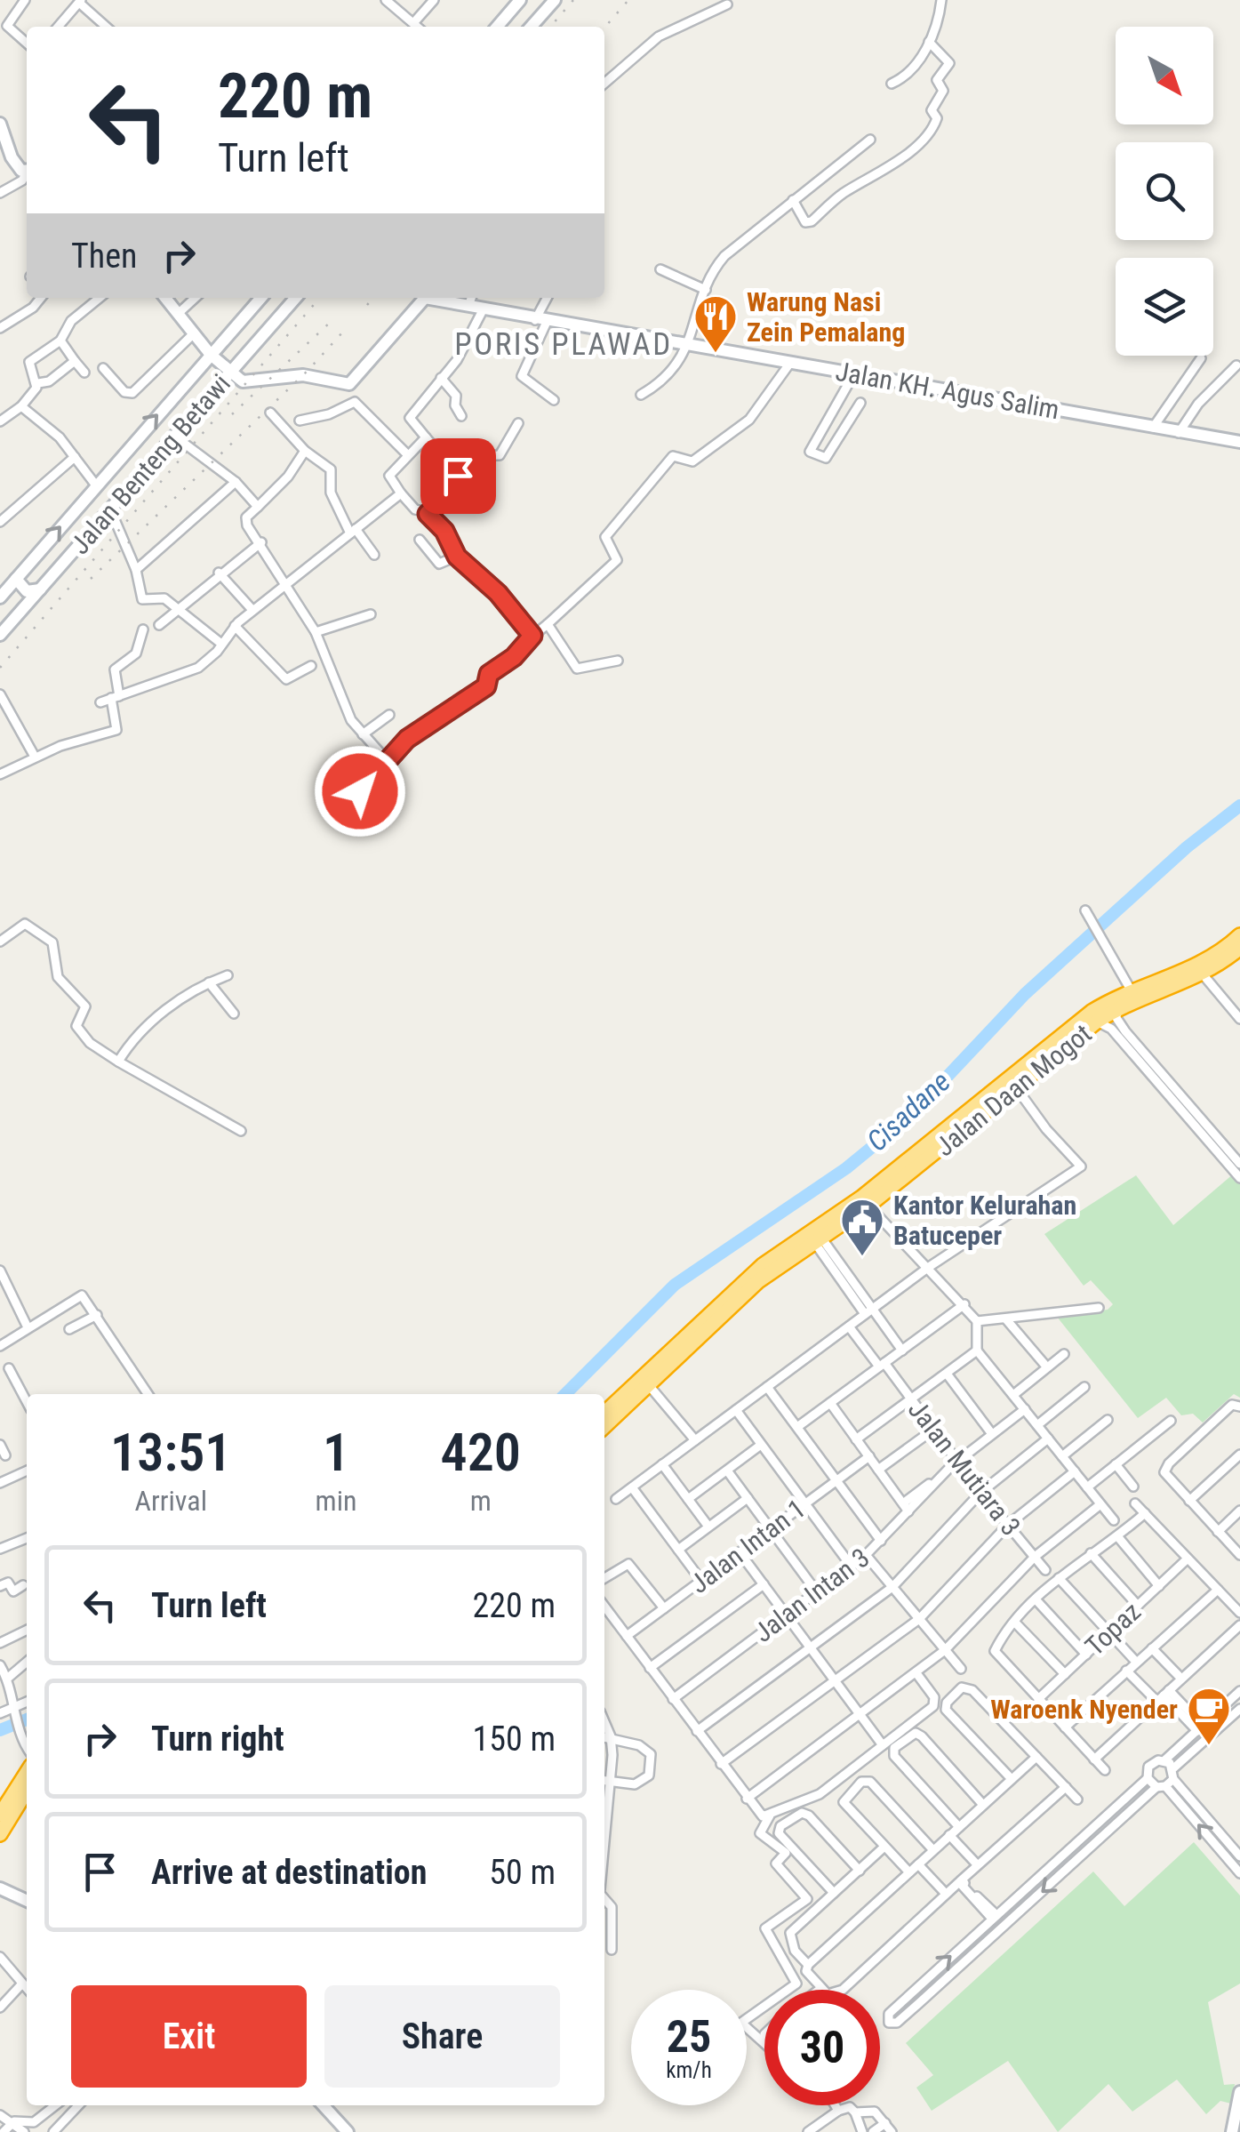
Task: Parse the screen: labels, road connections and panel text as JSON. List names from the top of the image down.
{
  "streets": {
    "highway": ["Jalan Daan Mogot"],
    "street": [
      "Jalan KH. Agus Salim",
      "Jalan Benteng Betawi",
      "Jalan Mutiara 3",
      "Jalan Intan 1",
      "Jalan Intan 3",
      "Topaz"
    ]
  },
  "crossings": [
    ["Jalan KH. Agus Salim", "Jalan Benteng Betawi"],
    ["Jalan Mutiara 3", "Jalan Intan 3"]
  ],
  "districts": ["PORIS PLAWAD"],
  "water": ["Cisadane"],
  "places": {
    "restaurant": ["Warung Nasi Zein Pemalang"],
    "public building": ["Kantor Kelurahan Batuceper"],
    "cafe": ["Waroenk Nyender"]
  },
  "north": "bottom right",
  "page": {
    "turn": ["220 m", "Turn left"],
    "then": "Then",
    "eta": [
      "13:51",
      "Arrival",
      "1",
      "min",
      "420",
      "m"
    ],
    "list": [
      {
        "name": "Turn left",
        "value": "220 m"
      },
      {
        "name": "Turn right",
        "value": "150 m"
      },
      {
        "name": "Arrive at destination",
        "value": "50 m"
      }
    ],
    "buttons": ["Exit", "Share"],
    "speed": "25 km/h",
    "limit": "30"
  }
}
